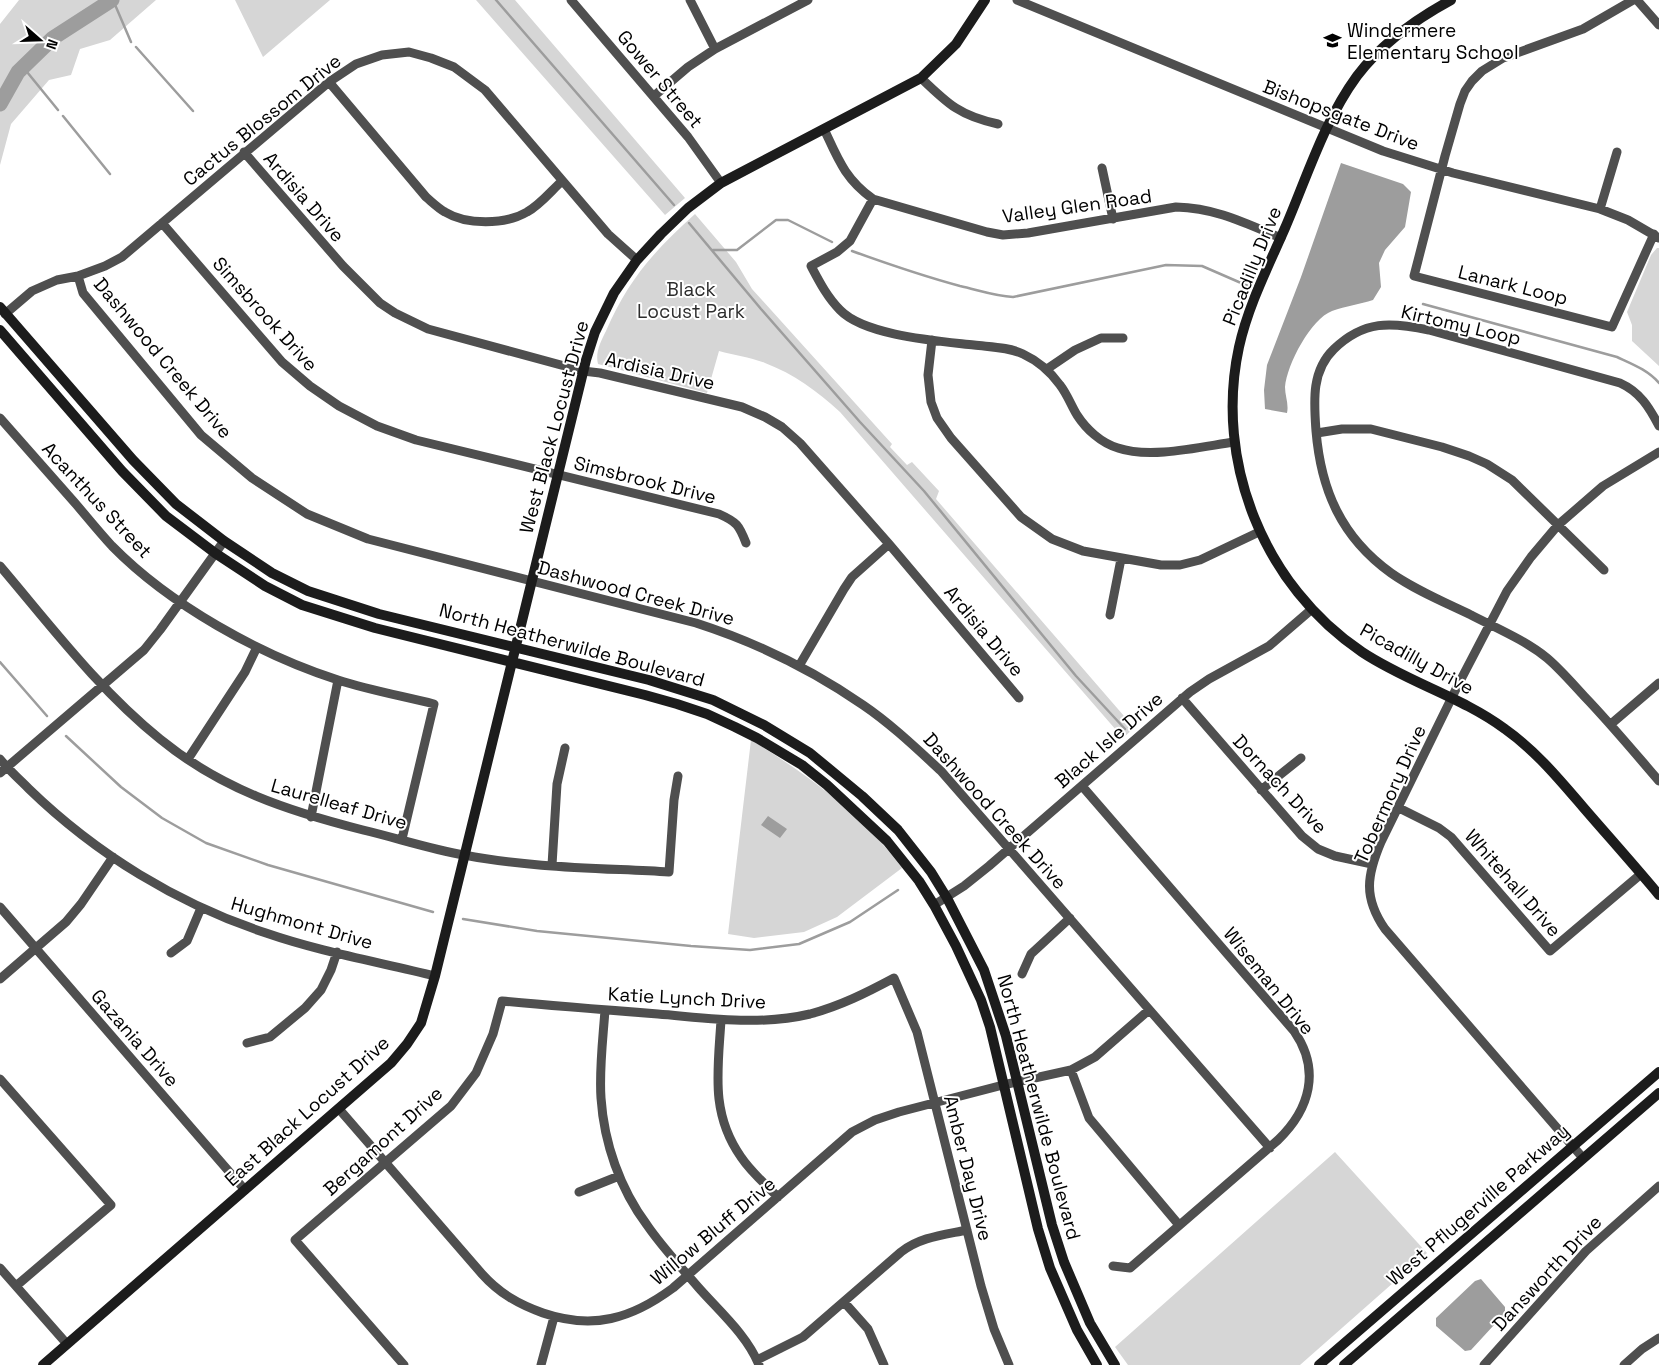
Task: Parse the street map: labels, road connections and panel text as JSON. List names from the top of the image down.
{
  "streets": {
    "main road": [
      "Picadilly Drive",
      "West Black Locust Drive",
      "North Heatherwilde Boulevard",
      "East Black Locust Drive",
      "West Pflugerville Parkway"
    ],
    "street": [
      "Gower Street",
      "Bishopsgate Drive",
      "Cactus Blossom Drive",
      "Ardisia Drive",
      "Valley Glen Road",
      "Lanark Loop",
      "Simsbrook Drive",
      "Kirtomy Loop",
      "Dashwood Creek Drive",
      "Acanthus Street",
      "Black Isle Drive",
      "Dornach Drive",
      "Tobermory Drive",
      "Laurelleaf Drive",
      "Whitehall Drive",
      "Hughmont Drive",
      "Wiseman Drive",
      "Katie Lynch Drive",
      "Gazania Drive",
      "Bergamont Drive",
      "Amber Day Drive",
      "Willow Bluff Drive",
      "Dansworth Drive"
    ]
  },
  "crossings": [
    ["Gower Street", "West Black Locust Drive"],
    ["Bishopsgate Drive", "Picadilly Drive"],
    ["Bishopsgate Drive", "Lanark Loop"],
    ["Cactus Blossom Drive", "Ardisia Drive"],
    ["Cactus Blossom Drive", "Simsbrook Drive"],
    ["Cactus Blossom Drive", "Dashwood Creek Drive"],
    ["Cactus Blossom Drive", "West Black Locust Drive"],
    ["Cactus Blossom Drive", "North Heatherwilde Boulevard"],
    ["Ardisia Drive", "West Black Locust Drive"],
    ["Valley Glen Road", "Picadilly Drive"],
    ["Valley Glen Road", "West Black Locust Drive"],
    ["Picadilly Drive", "Black Isle Drive"],
    ["Picadilly Drive", "Tobermory Drive"],
    ["Picadilly Drive", "Whitehall Drive"],
    ["Simsbrook Drive", "West Black Locust Drive"],
    ["Kirtomy Loop", "Tobermory Drive"],
    ["Dashwood Creek Drive", "West Black Locust Drive"],
    ["Dashwood Creek Drive", "Black Isle Drive"],
    ["Dashwood Creek Drive", "Wiseman Drive"],
    ["Dashwood Creek Drive", "Willow Bluff Drive"],
    ["West Black Locust Drive", "North Heatherwilde Boulevard"],
    ["West Black Locust Drive", "East Black Locust Drive"],
    ["Acanthus Street", "Laurelleaf Drive"],
    ["North Heatherwilde Boulevard", "Black Isle Drive"],
    ["North Heatherwilde Boulevard", "East Black Locust Drive"],
    ["North Heatherwilde Boulevard", "Willow Bluff Drive"],
    ["Black Isle Drive", "Dornach Drive"],
    ["Black Isle Drive", "Wiseman Drive"],
    ["Dornach Drive", "Tobermory Drive"],
    ["Tobermory Drive", "Whitehall Drive"],
    ["Tobermory Drive", "West Pflugerville Parkway"],
    ["Laurelleaf Drive", "East Black Locust Drive"],
    ["Hughmont Drive", "East Black Locust Drive"],
    ["Katie Lynch Drive", "Bergamont Drive"],
    ["Katie Lynch Drive", "Amber Day Drive"],
    ["Gazania Drive", "East Black Locust Drive"],
    ["East Black Locust Drive", "Willow Bluff Drive"],
    ["Bergamont Drive", "Willow Bluff Drive"],
    ["Amber Day Drive", "Willow Bluff Drive"]
  ],
  "parks": ["Black Locust Park"],
  "places": {
    "school or university": ["Windermere Elementary School"]
  },
  "north": "right"
}
